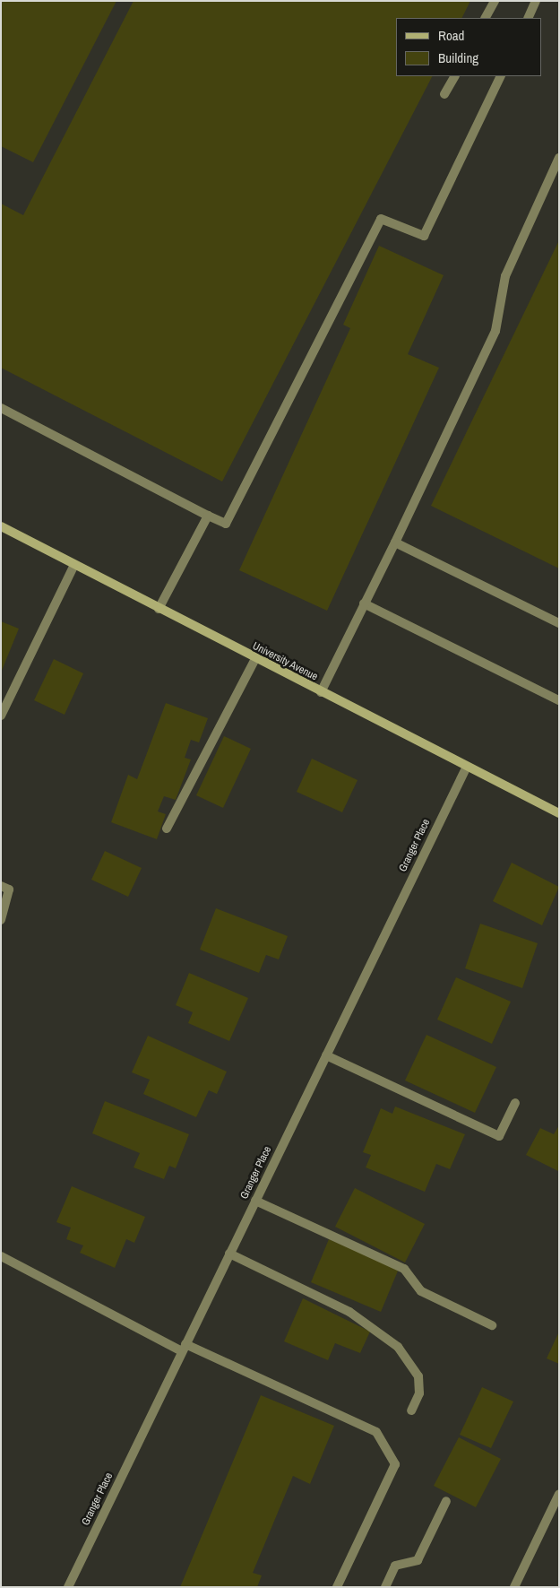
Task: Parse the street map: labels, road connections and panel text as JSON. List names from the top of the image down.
{
  "streets": {
    "main road": ["University Avenue"],
    "street": ["Granger Place"]
  },
  "crossings": [
    ["University Avenue", "Granger Place"]
  ],
  "legend": ["Road", "Building"]
}
